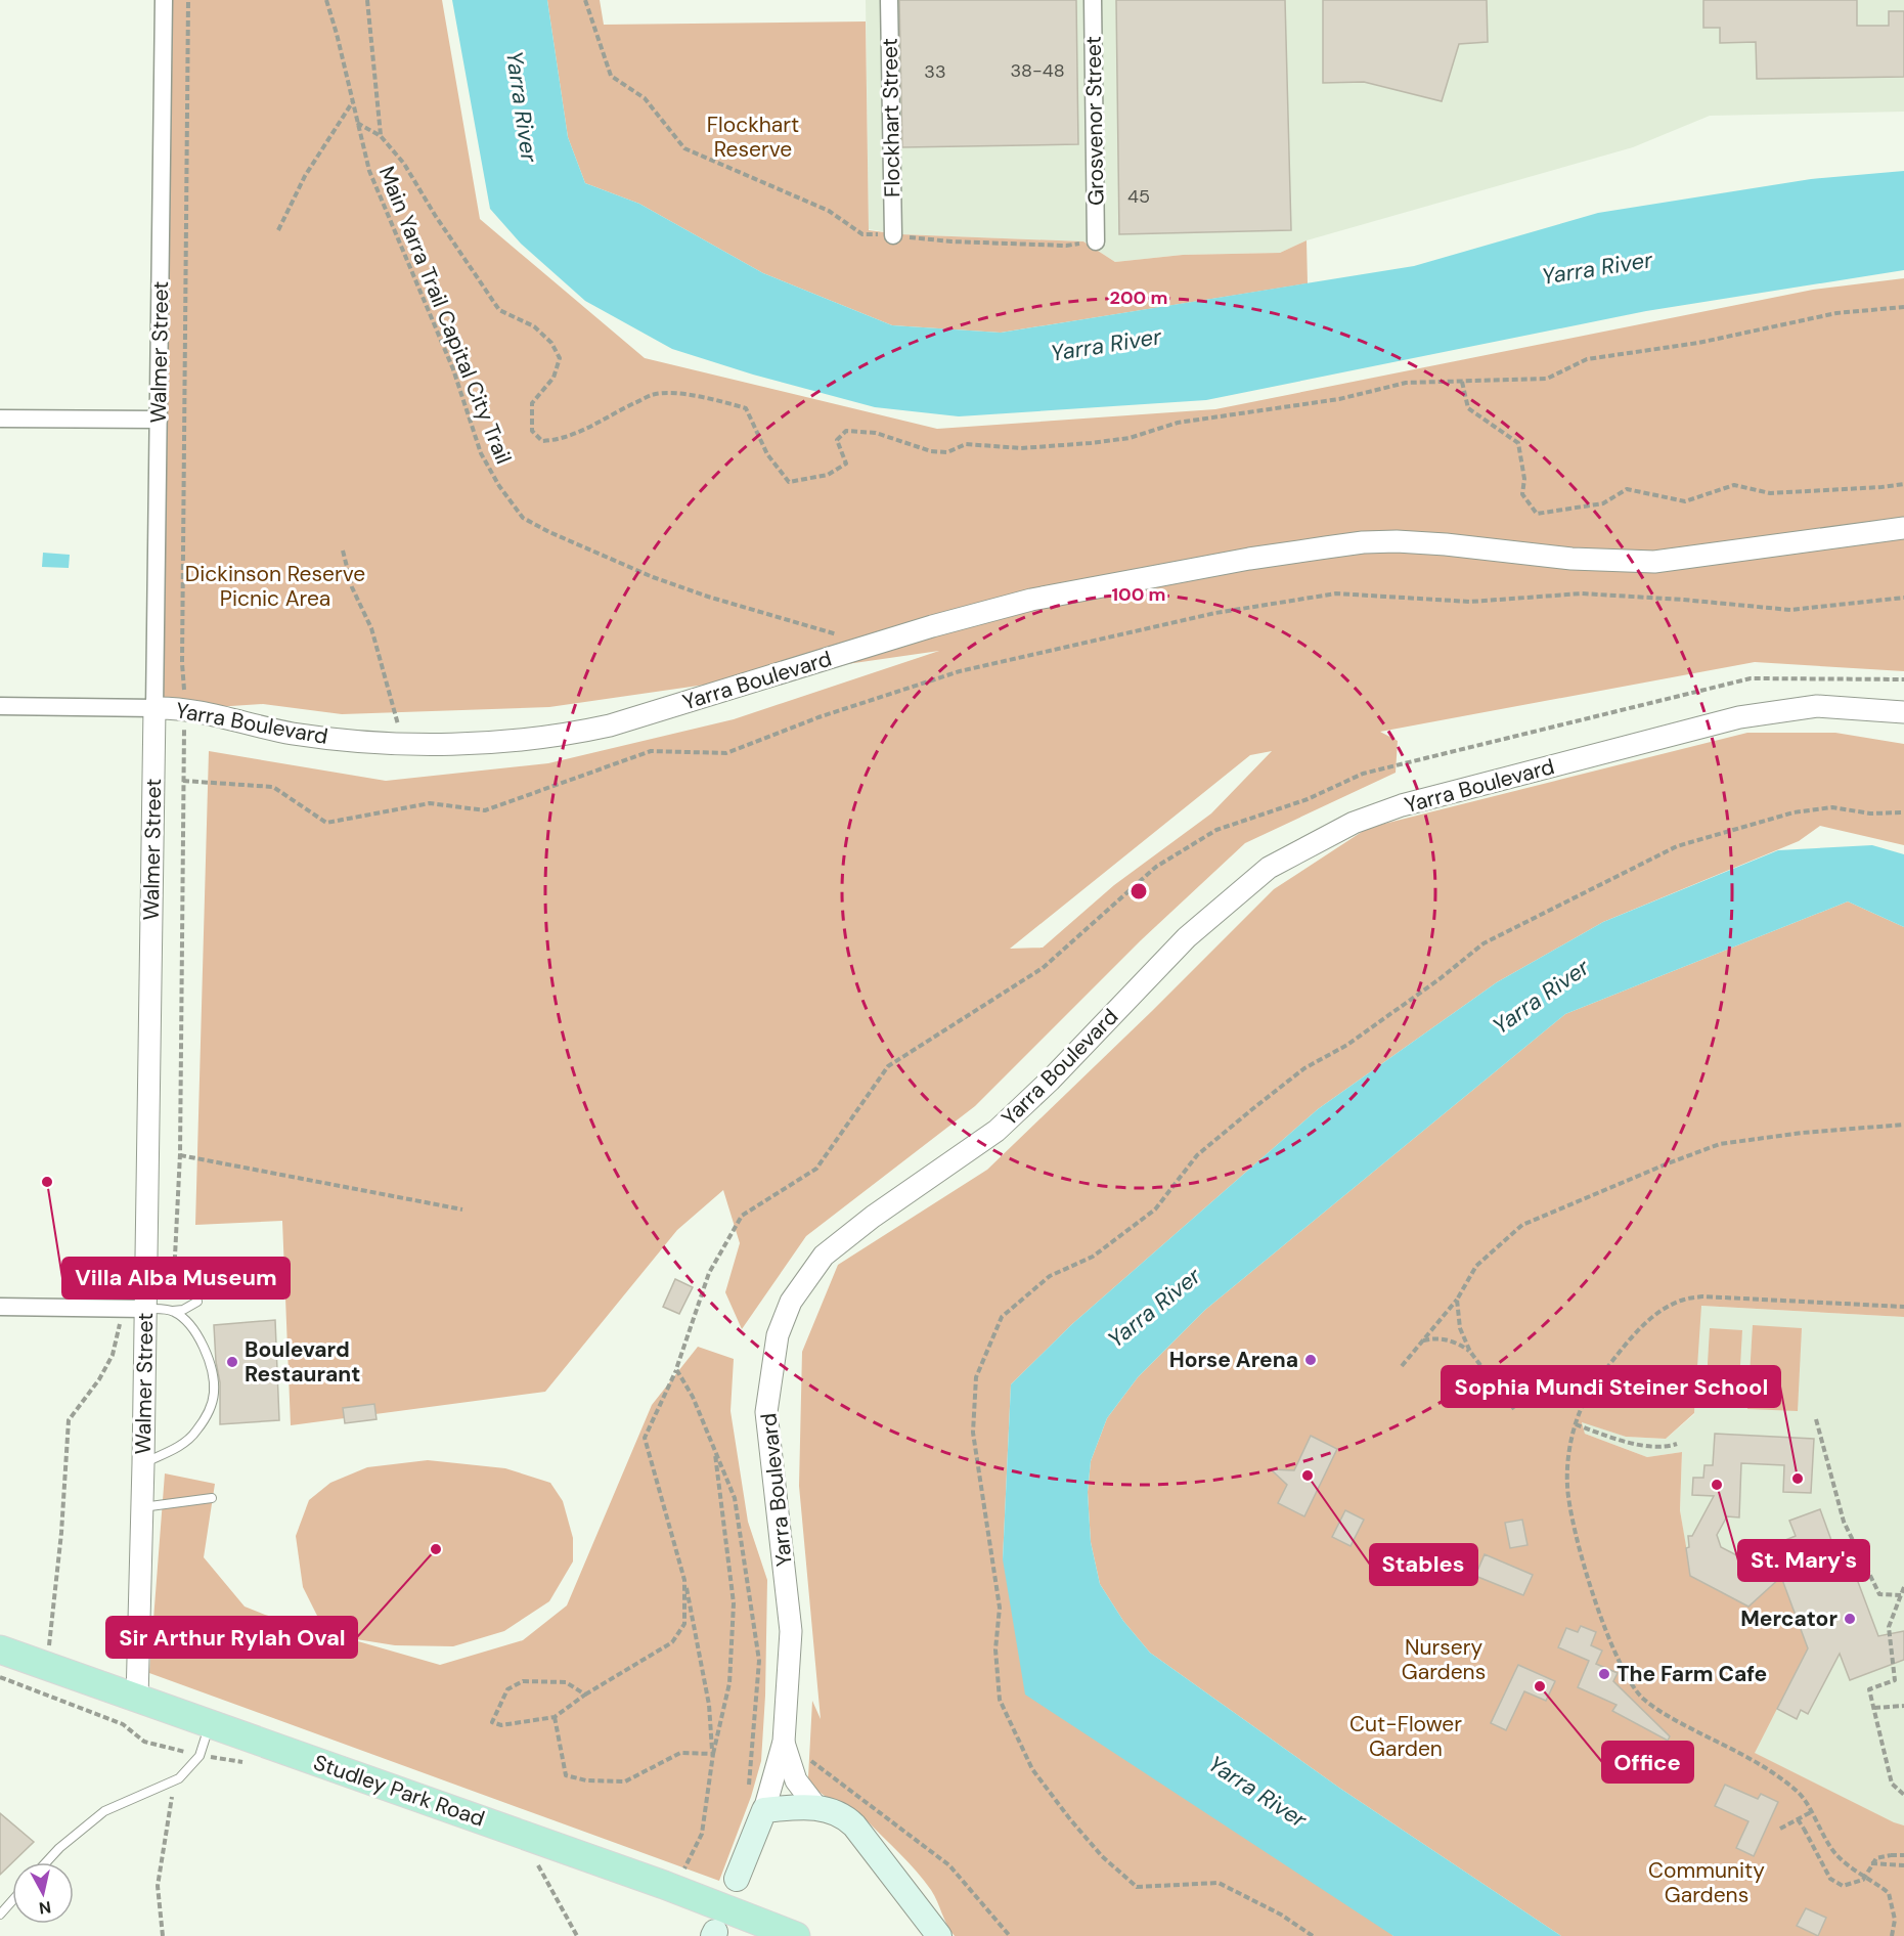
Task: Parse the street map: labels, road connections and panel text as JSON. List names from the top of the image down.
{
  "streets": {
    "main road": ["Yarra Boulevard", "Studley Park Road"],
    "street": ["Flockhart Street", "Grosvenor Street", "Walmer Street"],
    "path": ["Main Yarra Trail Capital City Trail"]
  },
  "crossings": [
    ["Walmer Street", "Yarra Boulevard"],
    ["Walmer Street", "Studley Park Road"]
  ],
  "water": ["Yarra River"],
  "parks": [
    "Flockhart Reserve",
    "Dickinson Reserve Picnic Area",
    "Nursery Gardens",
    "Cut-Flower Garden",
    "Community Gardens"
  ],
  "places": [
    "Villa Alba Museum",
    "Horse Arena",
    "Boulevard Restaurant",
    "Stables",
    "Sophia Mundi Steiner School",
    "St. Mary's",
    "Sir Arthur Rylah Oval",
    "Mercator",
    "The Farm Cafe",
    "Office"
  ],
  "house_numbers": ["38-48", "33", "45"],
  "north": "bottom",
  "rings": ["200 m", "100 m"]
}
